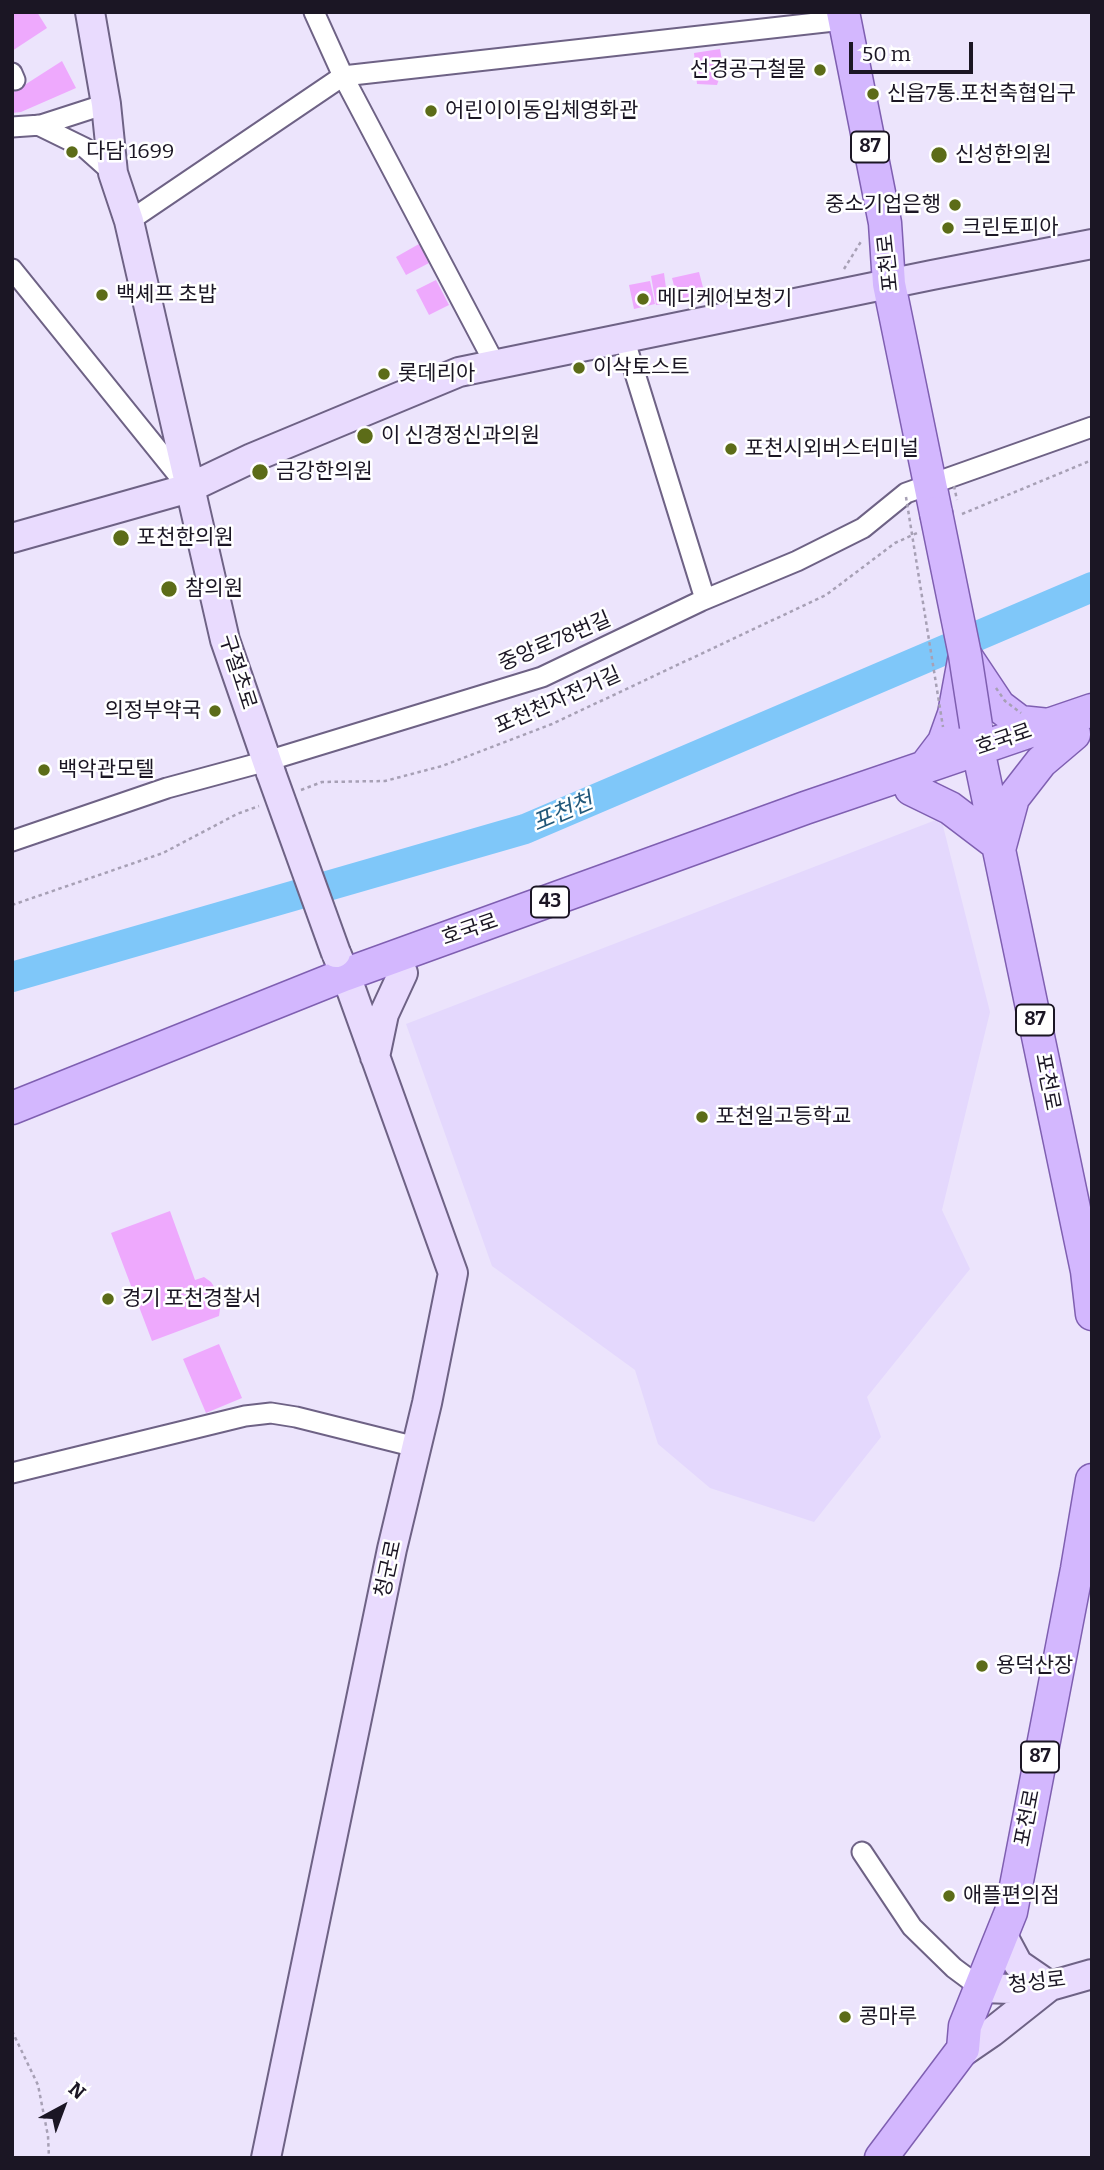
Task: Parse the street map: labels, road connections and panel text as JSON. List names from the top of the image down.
{
  "streets": {
    "main road": [
      "87",
      "포천로",
      "호국로",
      "43"
    ],
    "street": [
      "중앙로78번길",
      "구절초로",
      "청군로",
      "청성로"
    ],
    "path": ["포천천자전거길"]
  },
  "crossings": [
    ["87", "포천로"],
    ["87", "중앙로78번길"],
    ["87", "포천천자전거길"],
    ["87", "호국로"],
    ["포천로", "중앙로78번길"],
    ["포천로", "포천천자전거길"],
    ["포천로", "호국로"],
    ["포천로", "청성로"],
    ["중앙로78번길", "구절초로"],
    ["중앙로78번길", "포천천자전거길"],
    ["구절초로", "호국로"],
    ["구절초로", "청군로"],
    ["호국로", "청군로"]
  ],
  "water": ["포천천"],
  "places": [
    "선경공구철물",
    "신읍7통.포천축협입구",
    "어린이이동입체영화관",
    "다담 1699",
    "신성한의원",
    "중소기업은행",
    "크린토피아",
    "백셰프 초밥",
    "메디케어보청기",
    "이삭토스트",
    "롯데리아",
    "이 신경정신과의원",
    "포천시외버스터미널",
    "금강한의원",
    "포천한의원",
    "참의원",
    "의정부약국",
    "백악관모텔",
    "포천일고등학교",
    "경기 포천경찰서",
    "용덕산장",
    "애플편의점",
    "콩마루"
  ],
  "scale_bar": "50 m",
  "north": "top right"
}
